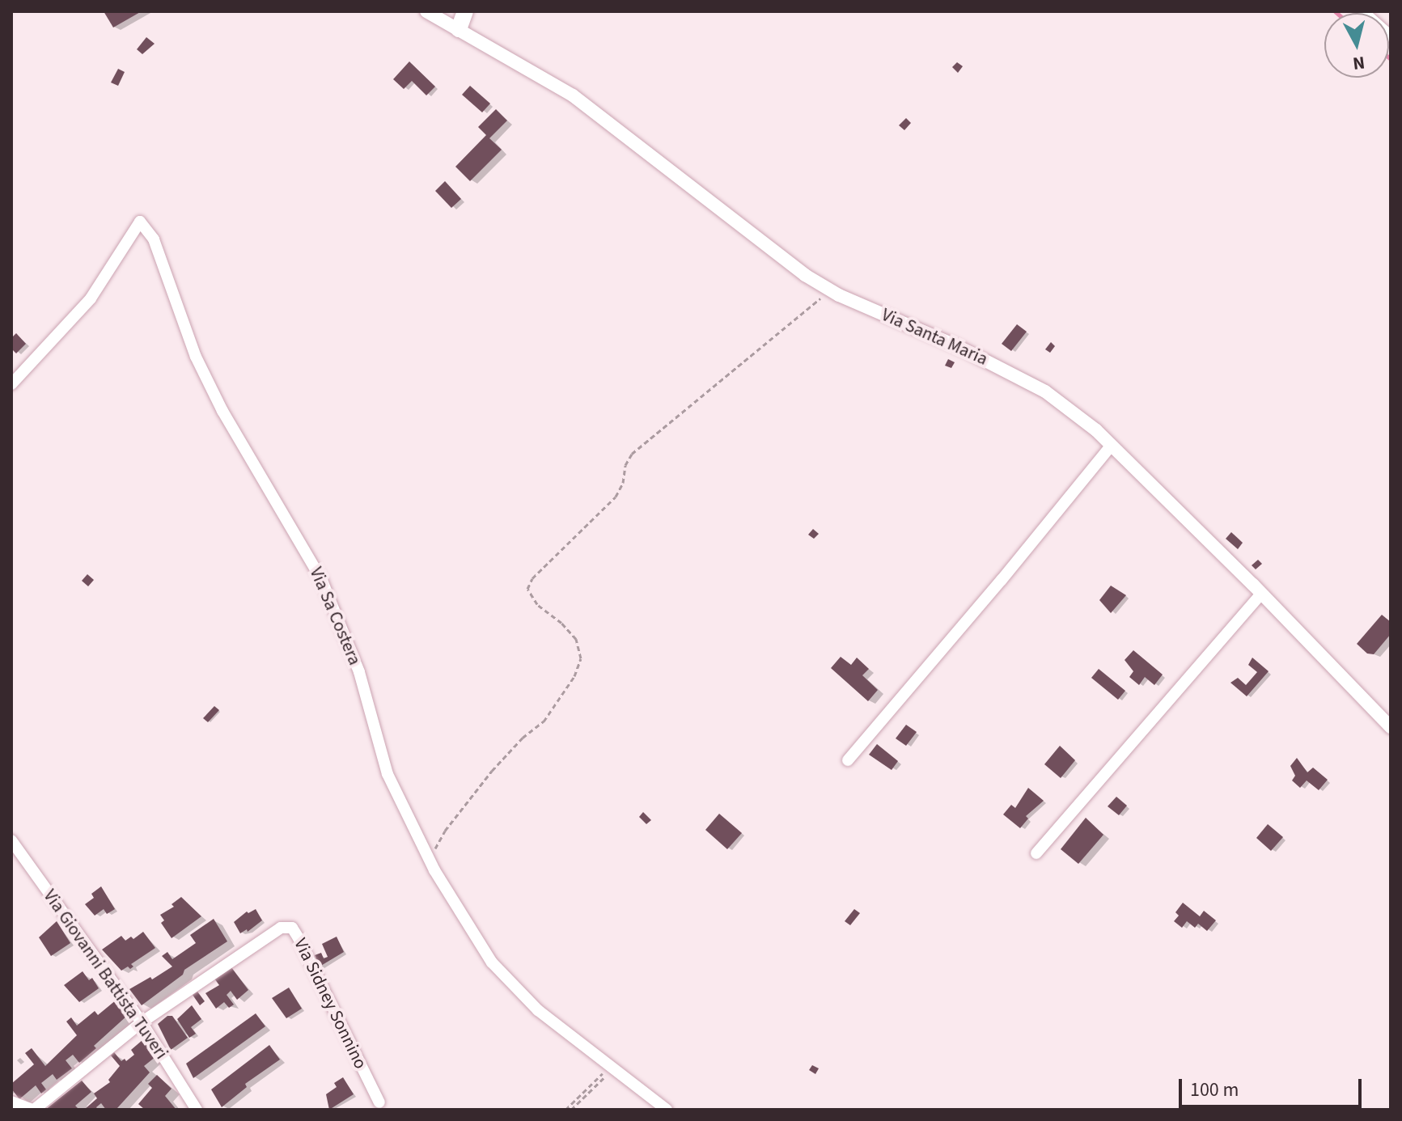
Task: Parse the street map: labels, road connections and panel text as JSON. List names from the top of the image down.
{
  "streets": {
    "street": [
      "Via Santa Maria",
      "Via Sa Costera",
      "Via Giovanni Battista Tuveri",
      "Via Sidney Sonnino"
    ]
  },
  "crossings": [
    ["Via Giovanni Battista Tuveri", "Via Sidney Sonnino"]
  ],
  "scale_bar": "100 m",
  "north": "bottom"
}
